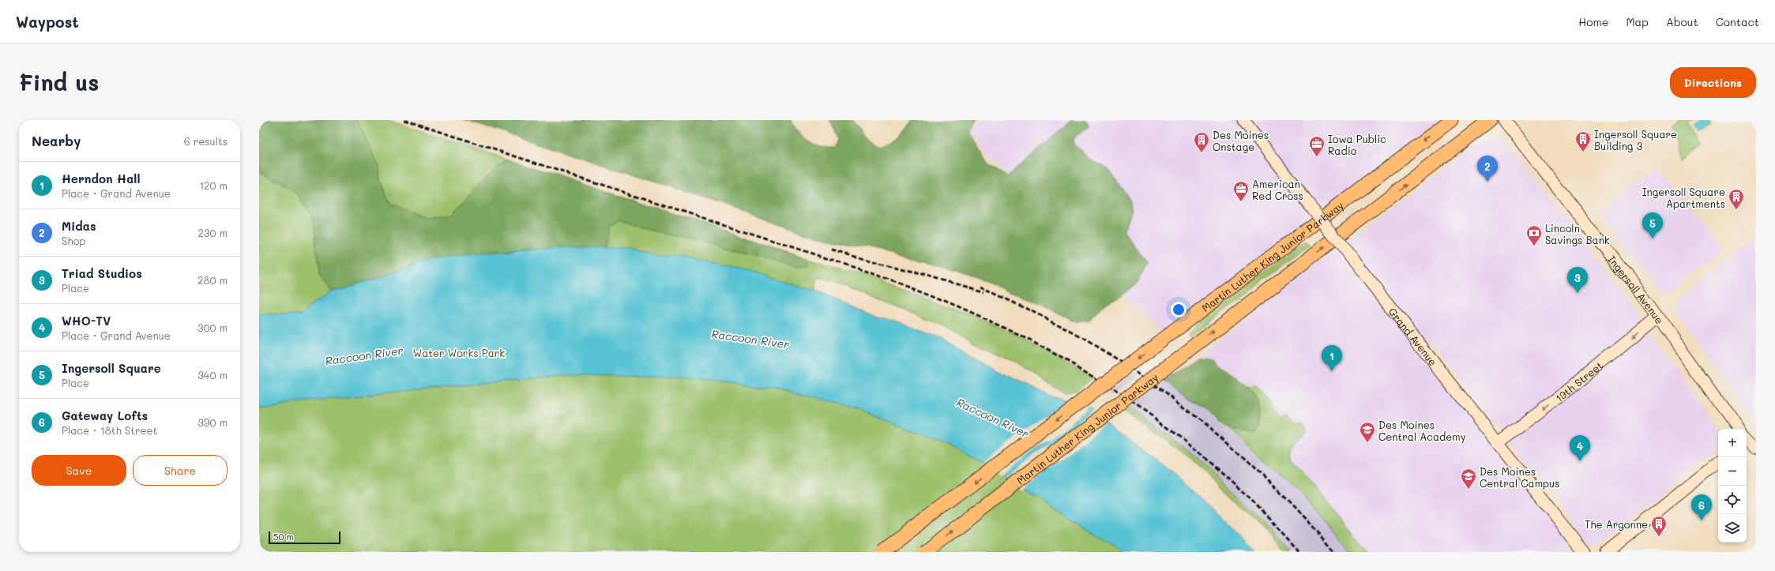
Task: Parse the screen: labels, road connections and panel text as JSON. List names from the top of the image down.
{
  "streets": {
    "main road": [
      "Martin Luther King Junior Parkway",
      "Ingersoll Avenue",
      "Grand Avenue",
      "19th Street"
    ]
  },
  "crossings": [
    ["Ingersoll Avenue", "19th Street"],
    ["Grand Avenue", "19th Street"]
  ],
  "one_way": ["19th Street"],
  "water": ["Raccoon River"],
  "parks": ["Water Works Park"],
  "places": {
    "building": [
      "Ingersoll Square Building 3",
      "Des Moines Onstage",
      "Ingersoll Square Apartments",
      "The Argonne"
    ],
    "office": ["Iowa Public Radio", "American Red Cross"],
    "bank": ["Lincoln Savings Bank"],
    "school or university": ["Des Moines Central Academy", "Des Moines Central Campus"]
  },
  "scale_bar": "50 m",
  "page": {
    "header": "Waypost",
    "nav": [
      "Home",
      "Map",
      "About",
      "Contact"
    ],
    "buttons": [
      "Directions",
      ["Save", "Share"]
    ],
    "title": "Find us",
    "heading": ["Nearby", "6 results"],
    "pins": [
      "2",
      "5",
      "3",
      "1",
      "4",
      "6"
    ],
    "list": [
      {
        "mark": "1",
        "name": "Herndon Hall",
        "note": "Place · Grand Avenue",
        "value": "120 m"
      },
      {
        "mark": "2",
        "name": "Midas",
        "note": "Shop",
        "value": "230 m"
      },
      {
        "mark": "3",
        "name": "Triad Studios",
        "note": "Place",
        "value": "280 m"
      },
      {
        "mark": "4",
        "name": "WHO-TV",
        "note": "Place · Grand Avenue",
        "value": "300 m"
      },
      {
        "mark": "5",
        "name": "Ingersoll Square",
        "note": "Place",
        "value": "340 m"
      },
      {
        "mark": "6",
        "name": "Gateway Lofts",
        "note": "Place · 18th Street",
        "value": "390 m"
      }
    ],
    "map_buttons": ["+", "−"],
    "scale": "50 m"
  }
}
